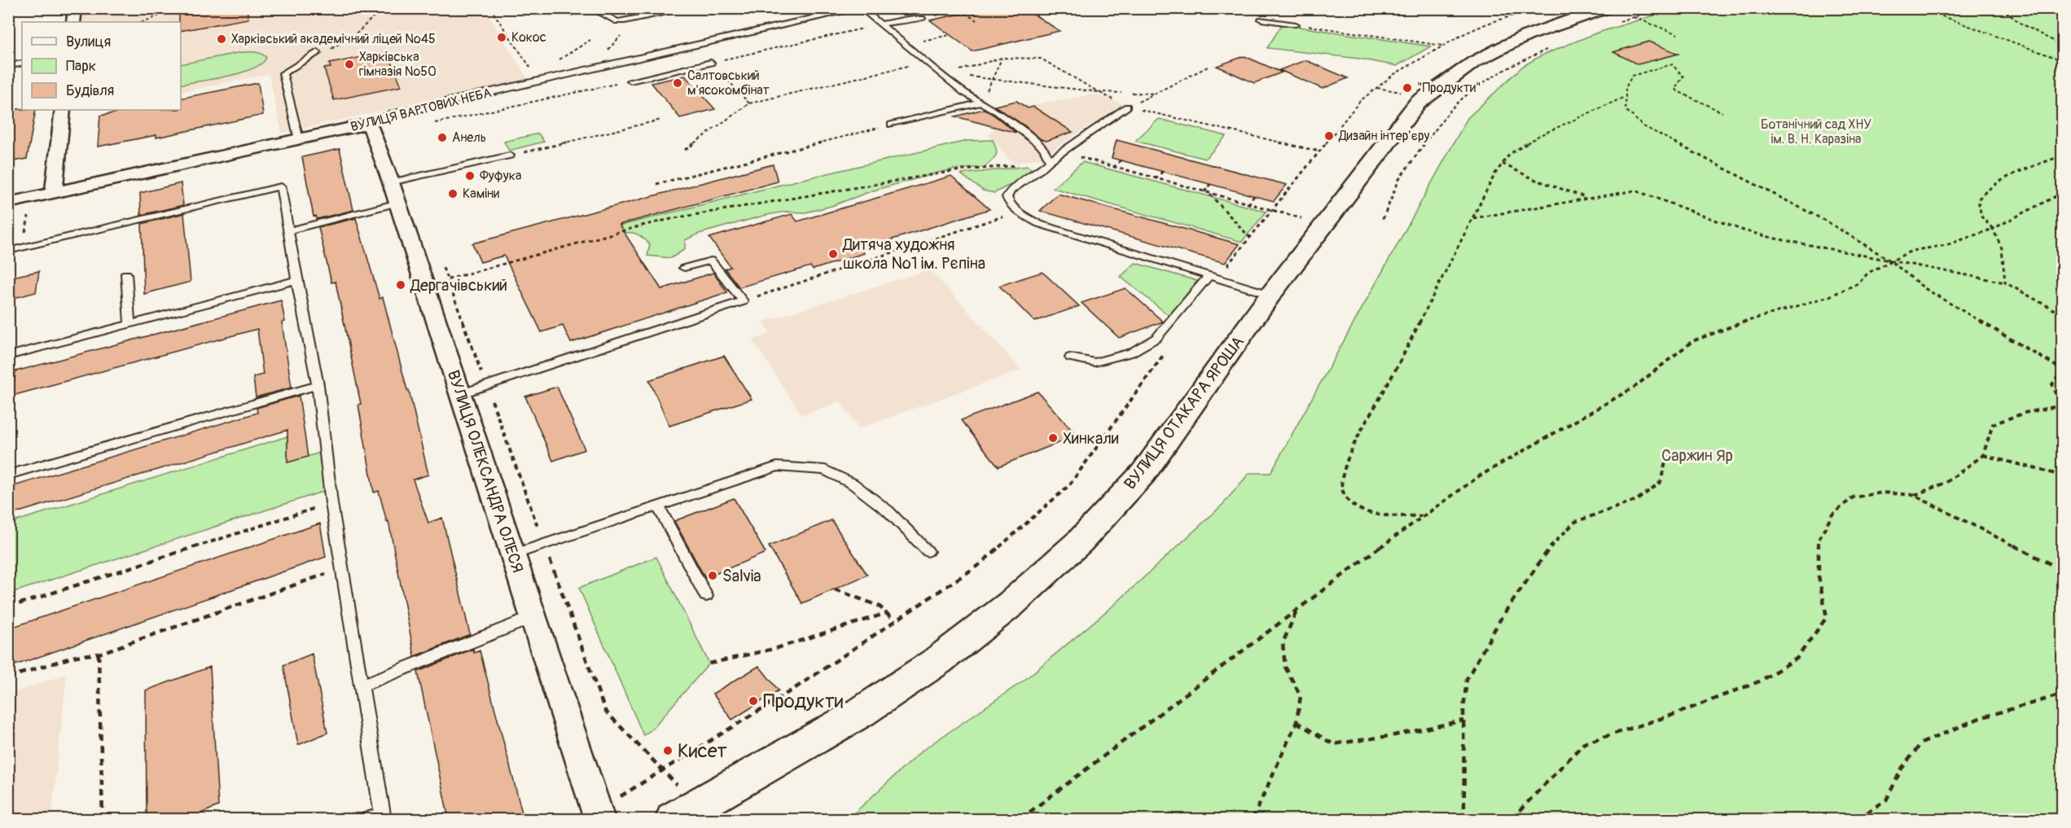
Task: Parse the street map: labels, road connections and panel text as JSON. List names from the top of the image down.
{
  "streets": {
    "street": ["ВУЛИЦЯ ВАРТОВИХ НЕБА", "ВУЛИЦЯ ОТАКАРА ЯРОША", "ВУЛИЦЯ ОЛЕКСАНДРА ОЛЕСЯ"]
  },
  "crossings": [
    ["ВУЛИЦЯ ВАРТОВИХ НЕБА", "ВУЛИЦЯ ОЛЕКСАНДРА ОЛЕСЯ"]
  ],
  "parks": ["Ботанічний сад ХНУ ім. В. Н. Каразіна", "Саржин Яр"],
  "places": [
    "Кокос",
    "Харківський академічний ліцей №45",
    "Харківська гімназія №50",
    "Салтовський м'ясокомбінат",
    "\"Продукти\"",
    "Дизайн інтер'єру",
    "Анель",
    "Фуфука",
    "Каміни",
    "Дитяча художня школа №1 ім. Рєпіна",
    "Дергачівський",
    "Хинкали",
    "Salvia",
    "Продукти",
    "Кисет"
  ],
  "legend": ["Вулиця", "Парк", "Будівля"]
}
